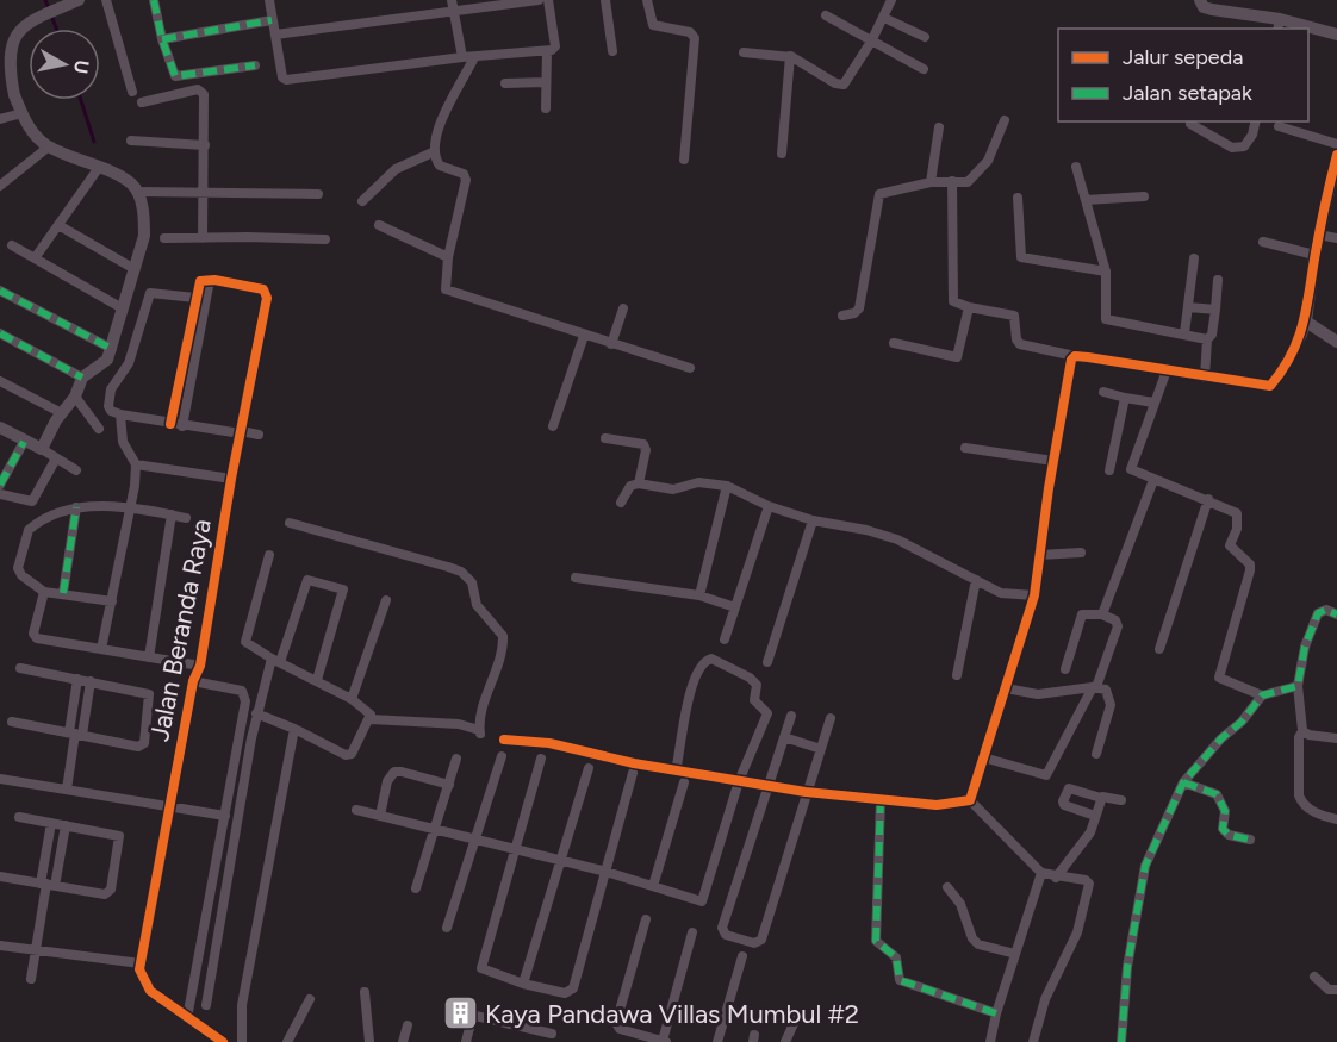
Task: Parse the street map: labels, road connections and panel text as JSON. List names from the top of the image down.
{
  "streets": {
    "street": ["Jalan Beranda Raya"]
  },
  "places": {
    "building": ["Kaya Pandawa Villas Mumbul #2"]
  },
  "legend": ["Jalur sepeda", "Jalan setapak"],
  "north": "right"
}
